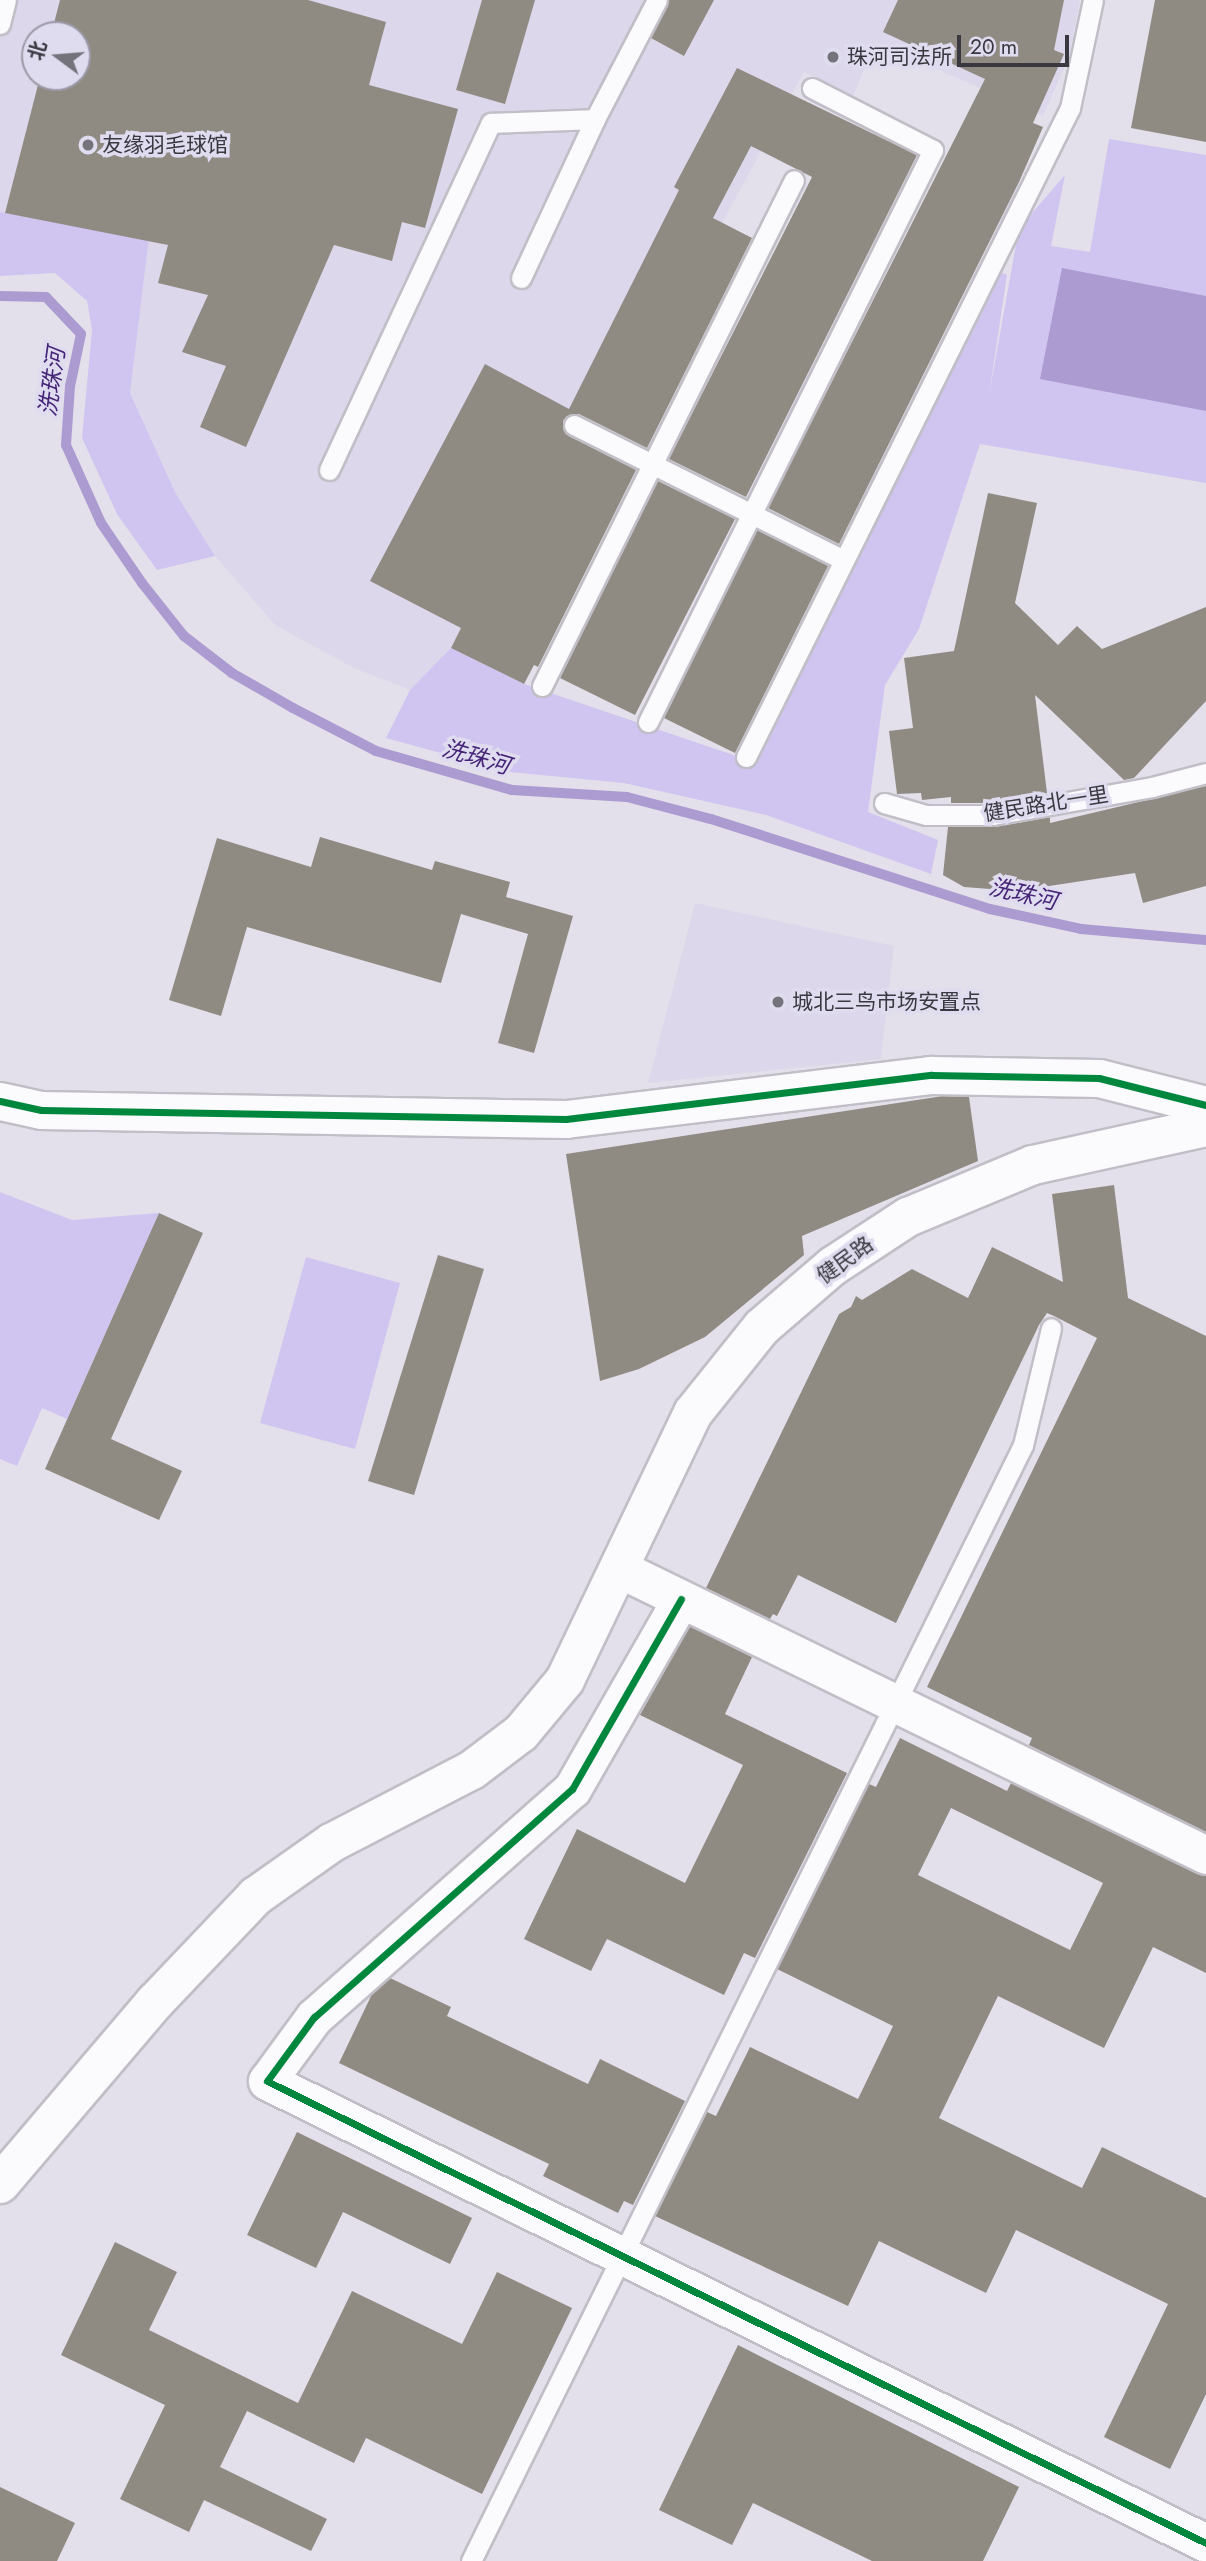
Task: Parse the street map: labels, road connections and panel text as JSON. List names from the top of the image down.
{
  "streets": {
    "street": ["健民路"],
    "lane": ["健民路北一里"]
  },
  "water": ["洗珠河"],
  "places": ["珠河司法所", "友缘羽毛球馆", "城北三鸟市场安置点"],
  "scale_bar": "20 m",
  "north": "left"
}
